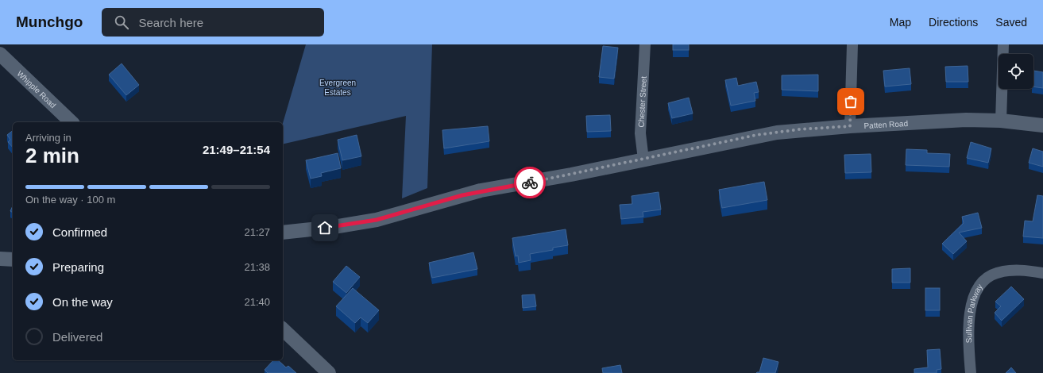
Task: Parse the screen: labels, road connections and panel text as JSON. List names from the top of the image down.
{
  "streets": {
    "street": [
      "Whipple Road",
      "Chester Street",
      "Patten Road",
      "Sullivan Parkway"
    ]
  },
  "crossings": [
    ["Chester Street", "Patten Road"]
  ],
  "parks": ["Evergreen Estates"],
  "page": {
    "header": "Munchgo",
    "search": "Search here",
    "nav": ["Map", "Directions", "Saved"],
    "heading": ["2 min", "Arriving in", "21:49–21:54"],
    "bar": "On the way · 100 m",
    "list": [
      ["Confirmed", "21:27"],
      ["Preparing", "21:38"],
      ["On the way", "21:40"],
      "Delivered"
    ]
  }
}
